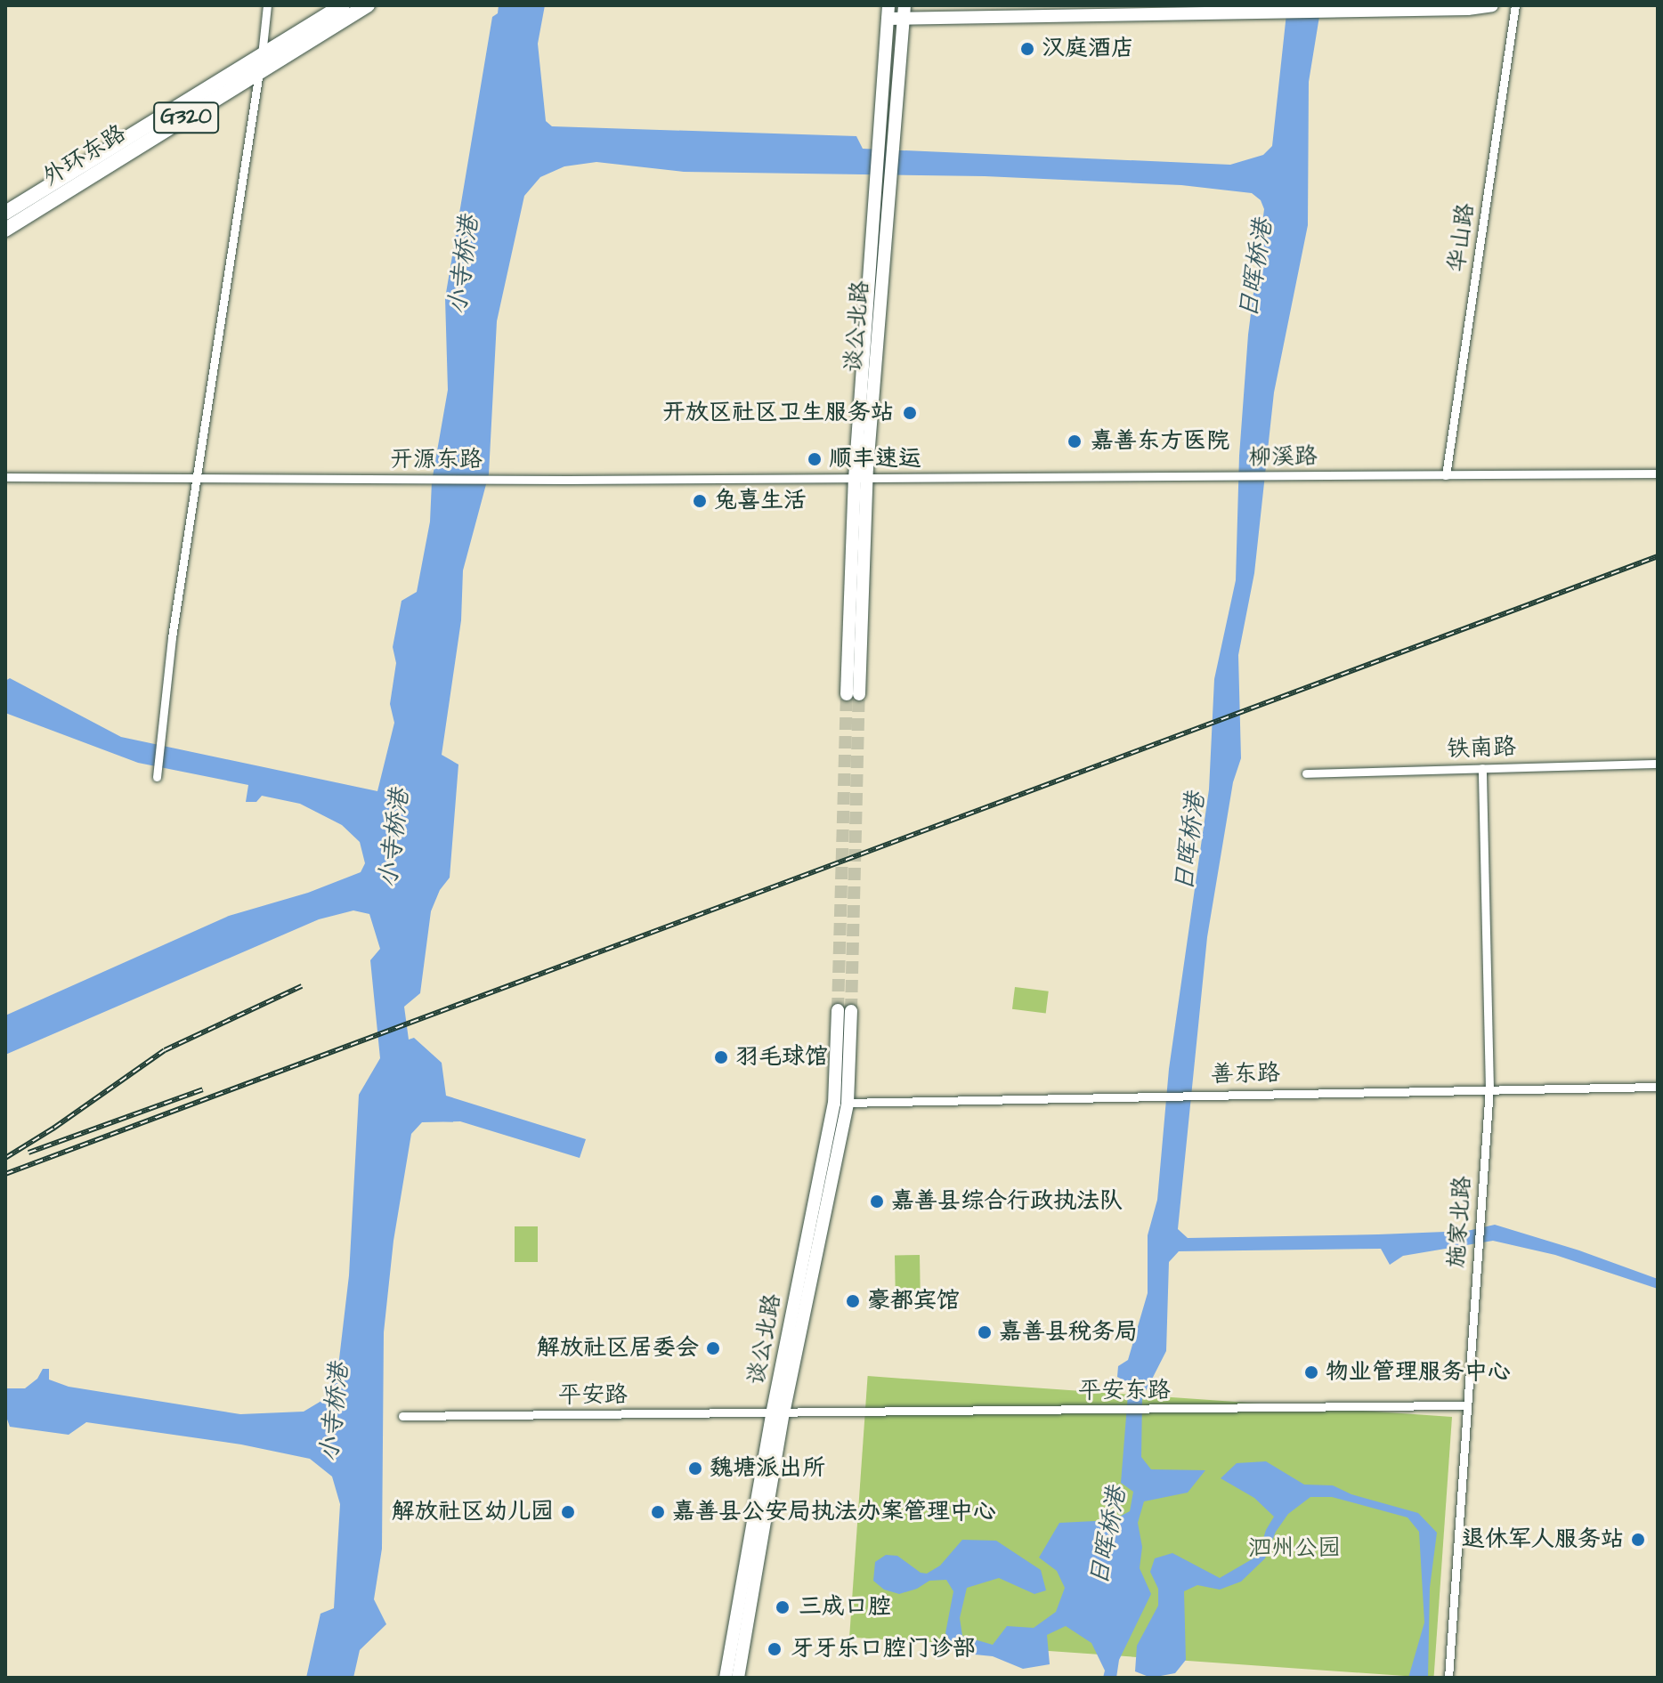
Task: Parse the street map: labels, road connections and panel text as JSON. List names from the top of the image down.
{
  "streets": {
    "highway": ["G320", "外环东路"],
    "main road": ["谈公北路"],
    "street": [
      "华山路",
      "柳溪路",
      "开源东路",
      "铁南路",
      "善东路",
      "施家北路",
      "平安东路",
      "平安路"
    ]
  },
  "crossings": [
    ["华山路", "柳溪路"],
    ["谈公北路", "柳溪路"],
    ["谈公北路", "开源东路"],
    ["谈公北路", "善东路"],
    ["谈公北路", "平安东路"],
    ["谈公北路", "平安路"],
    ["柳溪路", "开源东路"],
    ["铁南路", "施家北路"],
    ["善东路", "施家北路"],
    ["施家北路", "平安东路"],
    ["平安东路", "平安路"]
  ],
  "water": ["小寺桥港", "日晖桥港"],
  "parks": ["泗州公园"],
  "places": [
    "汉庭酒店",
    "开放区社区卫生服务站",
    "嘉善东方医院",
    "顺丰速运",
    "兔喜生活",
    "羽毛球馆",
    "嘉善县综合行政执法队",
    "豪都宾馆",
    "嘉善县税务局",
    "解放社区居委会",
    "物业管理服务中心",
    "魏塘派出所",
    "解放社区幼儿园",
    "嘉善县公安局执法办案管理中心",
    "退休军人服务站",
    "三成口腔",
    "牙牙乐口腔门诊部"
  ]
}
